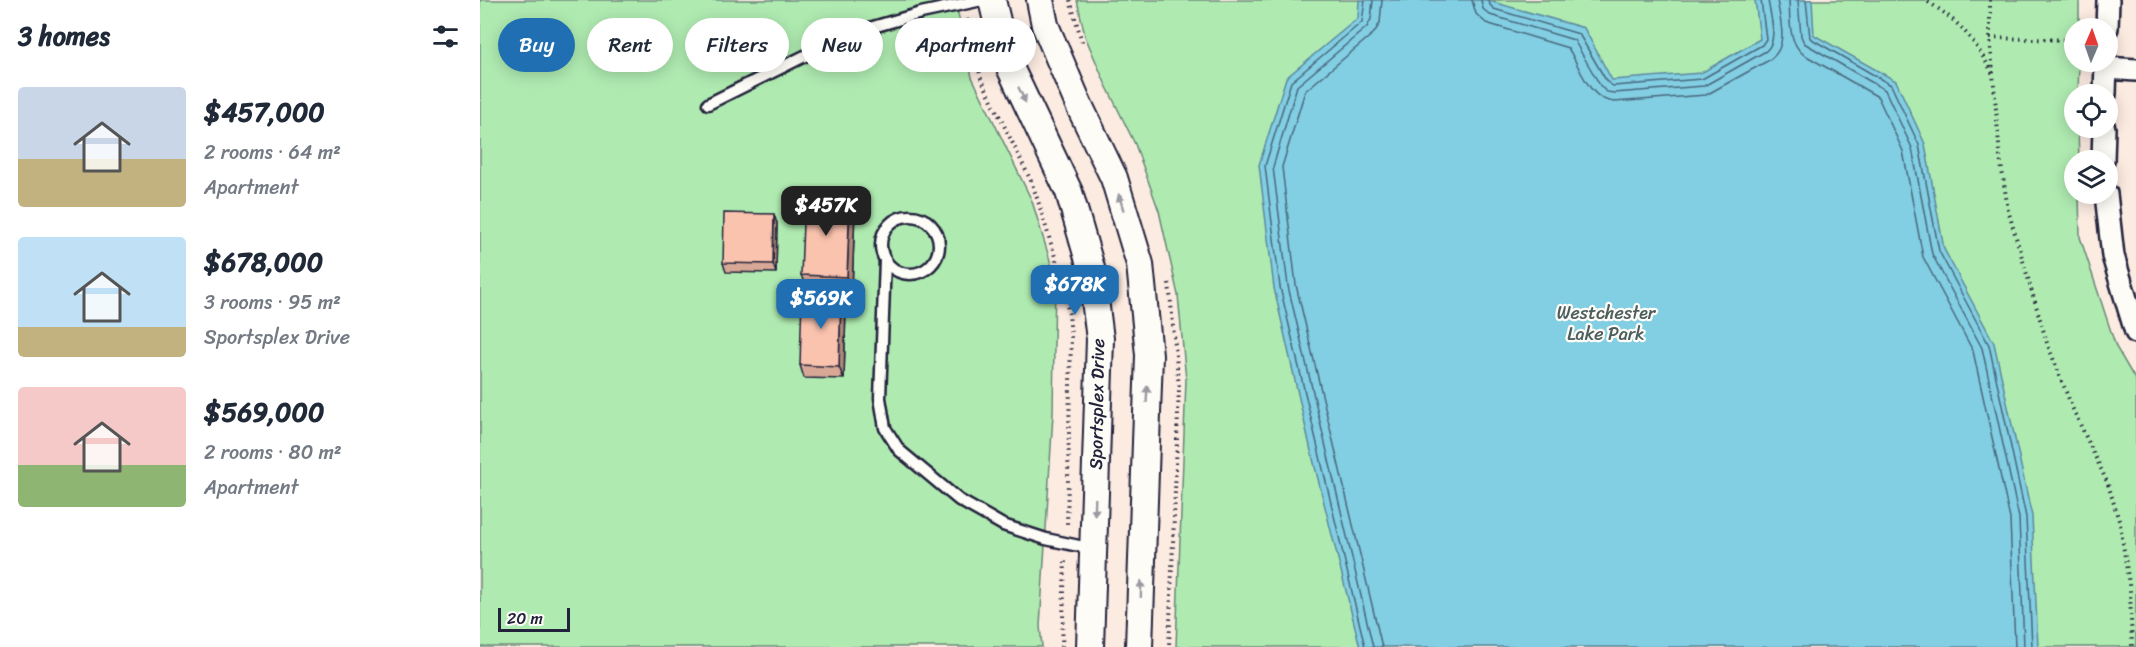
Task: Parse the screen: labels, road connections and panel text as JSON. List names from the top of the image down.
{
  "streets": {
    "street": ["Sportsplex Drive"]
  },
  "parks": ["Westchester Lake Park"],
  "scale_bar": "20 m",
  "north": "top",
  "page": {
    "heading": "3 homes",
    "chip": [
      "Buy",
      "Rent",
      "Filters",
      "New",
      "Apartment"
    ],
    "list": [
      {
        "name": "$457,000",
        "note": "2 rooms · 64 m² · Apartment"
      },
      {
        "name": "$678,000",
        "note": "3 rooms · 95 m² · Sportsplex Drive"
      },
      {
        "name": "$569,000",
        "note": "2 rooms · 80 m² · Apartment"
      }
    ],
    "price": ["$457K", "$678K", "$569K"],
    "scale": "20 m"
  }
}
